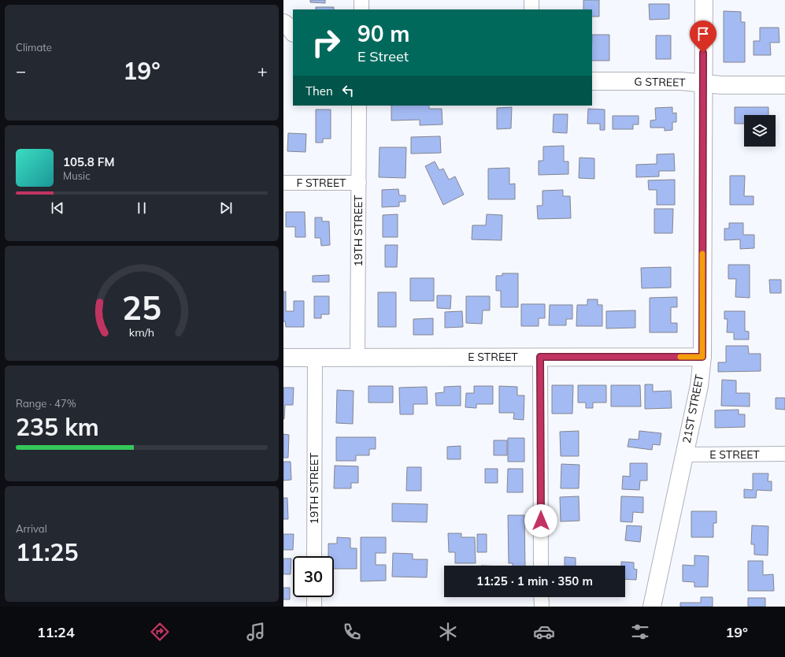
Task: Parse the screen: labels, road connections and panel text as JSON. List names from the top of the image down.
{
  "streets": {
    "street": [
      "G STREET",
      "F STREET",
      "19TH STREET",
      "E STREET",
      "21ST STREET"
    ]
  },
  "crossings": [
    ["G STREET", "21ST STREET"],
    ["F STREET", "19TH STREET"],
    ["19TH STREET", "E STREET"],
    ["E STREET", "21ST STREET"]
  ],
  "page": {
    "tile": [
      "Climate",
      ["Range · 47%", "235 km"],
      ["Arrival", "11:25"]
    ],
    "turn": ["90 m", "E Street"],
    "heat": ["−", "19°", "+"],
    "then": "Then",
    "song": ["105.8 FM", "Music"],
    "limit": "30",
    "trip": "11:25 · 1 min · 350 m",
    "tabs": ["11:24", "19°"],
    "gauge": ["25", "km/h"]
  }
}
